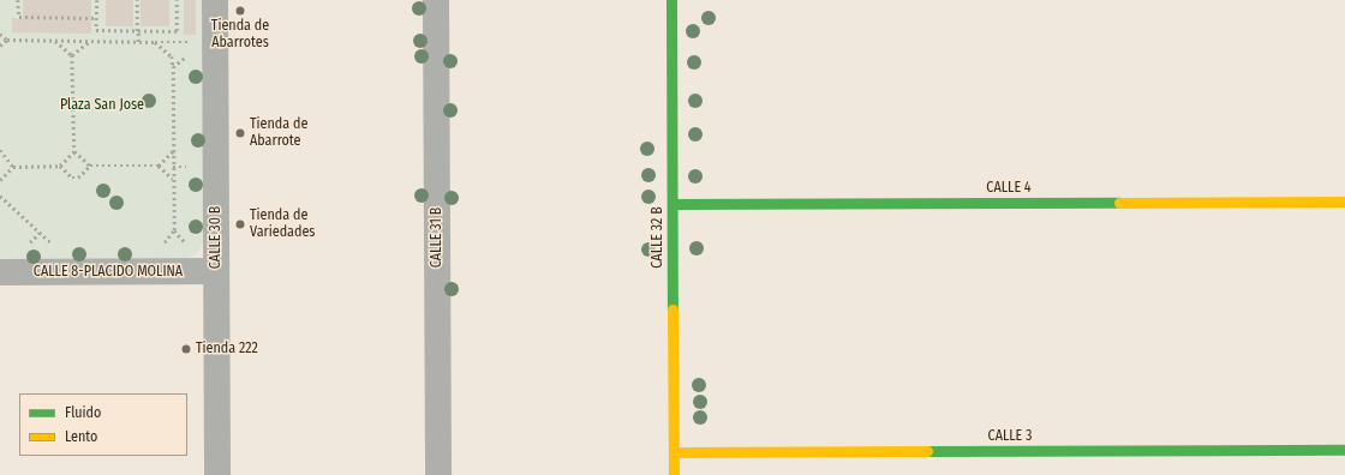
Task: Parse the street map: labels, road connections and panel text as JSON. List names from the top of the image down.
{
  "streets": {
    "street": [
      "CALLE 4",
      "CALLE 30 B",
      "CALLE 31 B",
      "CALLE 32 B",
      "CALLE 8-PLACIDO MOLINA",
      "CALLE 3"
    ]
  },
  "crossings": [
    ["CALLE 4", "CALLE 32 B"],
    ["CALLE 30 B", "CALLE 8-PLACIDO MOLINA"],
    ["CALLE 32 B", "CALLE 3"]
  ],
  "parks": ["Plaza San Jose"],
  "places": [
    "Tienda de Abarrotes",
    "Tienda de Abarrote",
    "Tienda de Variedades",
    "Tienda 222"
  ],
  "legend": ["Fluido", "Lento"]
}
